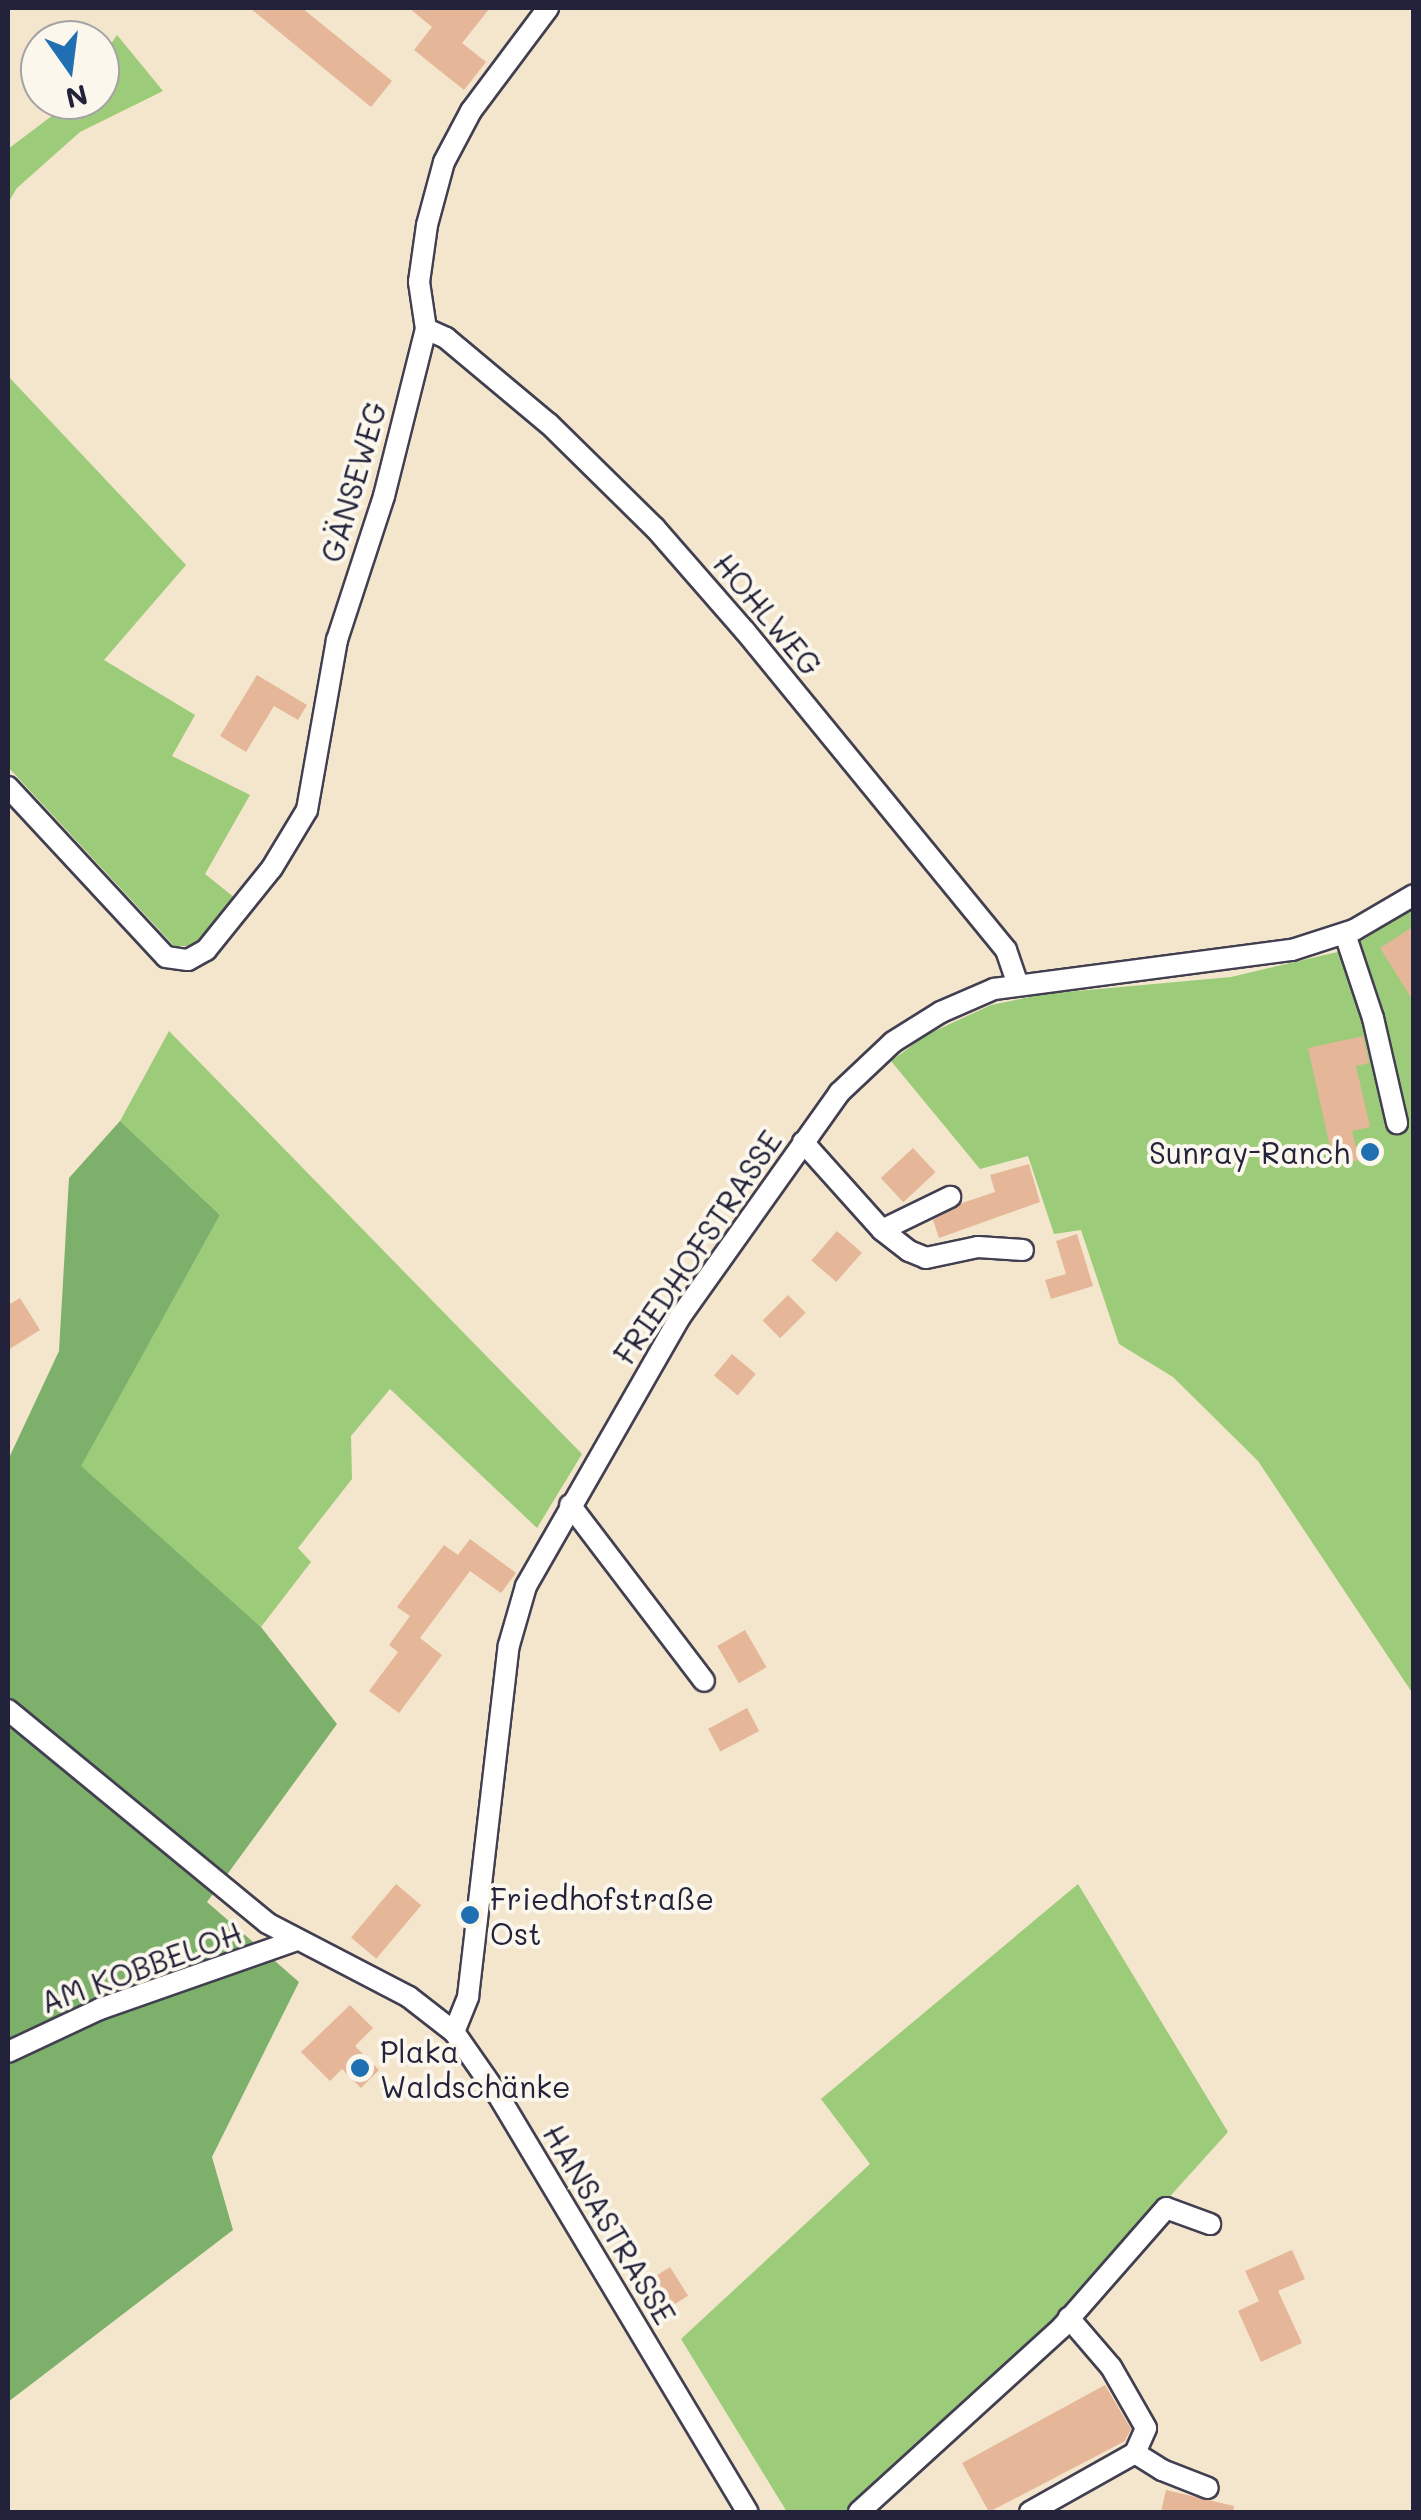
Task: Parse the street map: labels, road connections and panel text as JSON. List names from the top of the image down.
{
  "streets": {
    "street": [
      "GÄNSEWEG",
      "HOHLWEG",
      "FRIEDHOFSTRASSE",
      "AM KOBBELOH",
      "HANSASTRASSE"
    ]
  },
  "crossings": [
    ["GÄNSEWEG", "HOHLWEG"],
    ["HOHLWEG", "FRIEDHOFSTRASSE"],
    ["FRIEDHOFSTRASSE", "HANSASTRASSE"],
    ["AM KOBBELOH", "HANSASTRASSE"]
  ],
  "places": ["Sunray-Ranch", "Friedhofstraße Ost", "Plaka Waldschänke"],
  "north": "bottom"
}
